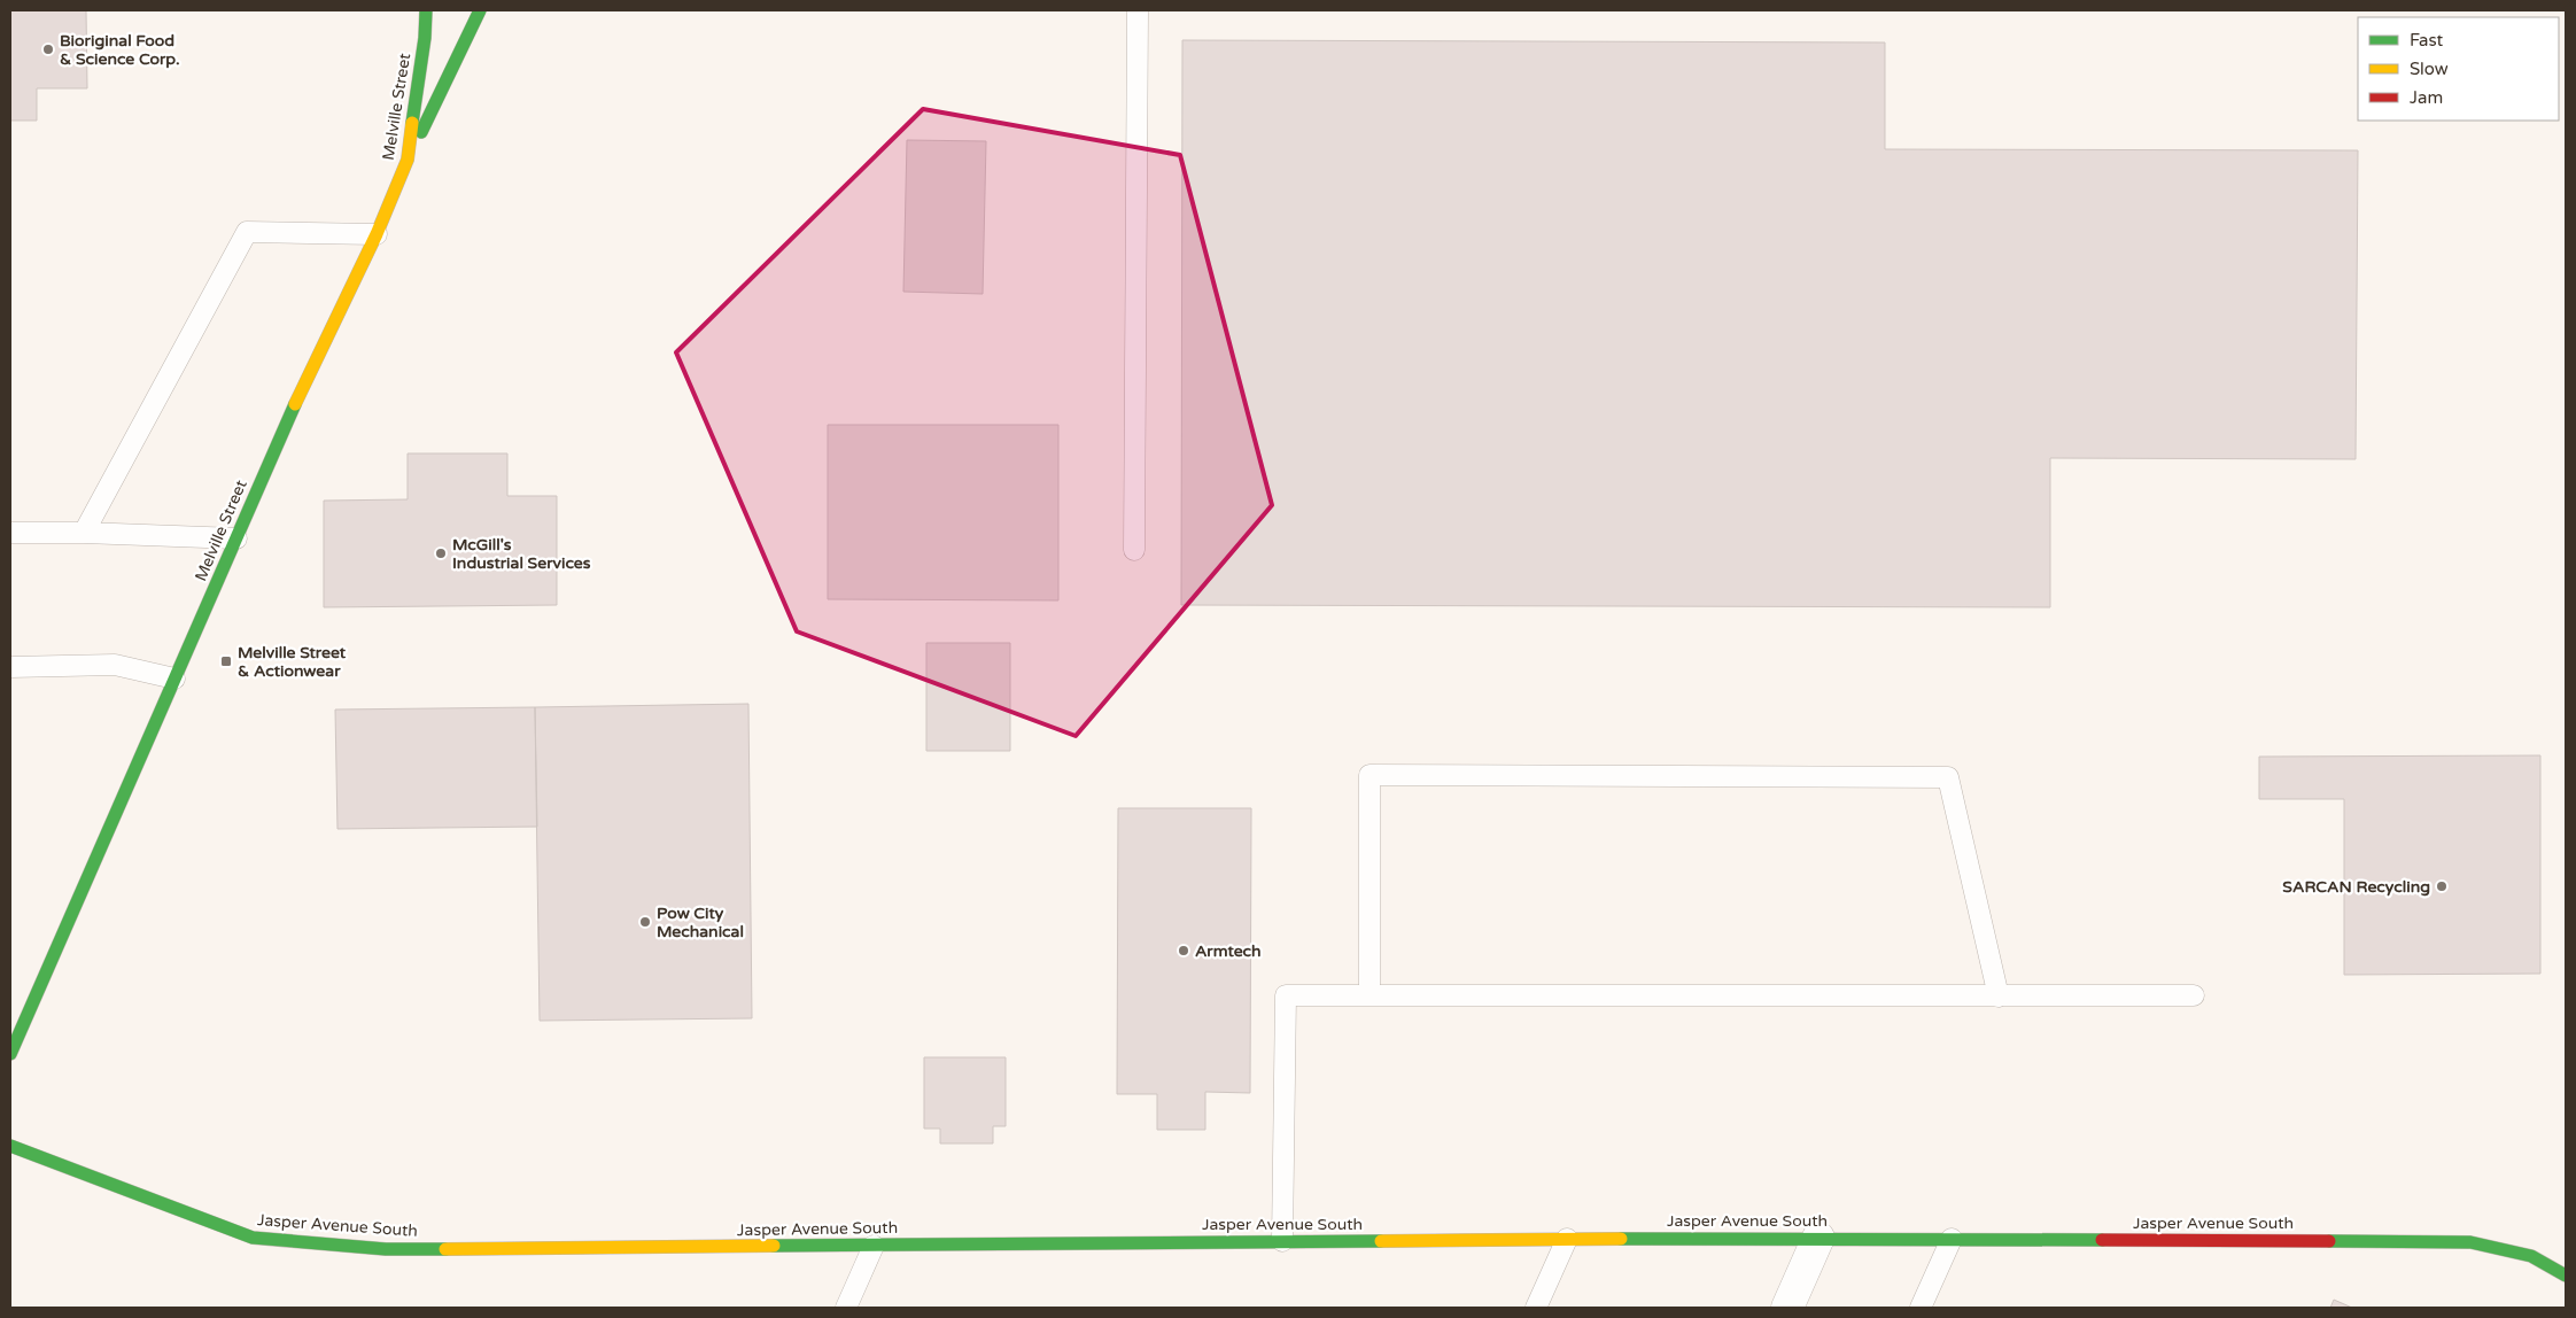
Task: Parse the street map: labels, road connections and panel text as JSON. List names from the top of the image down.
{
  "streets": {
    "street": ["Melville Street", "Jasper Avenue South"]
  },
  "places": {
    "other": [
      "Bioriginal Food & Science Corp.",
      "McGill's Industrial Services",
      "SARCAN Recycling",
      "Pow City Mechanical",
      "Armtech"
    ],
    "transit": ["Melville Street & Actionwear"]
  },
  "legend": ["Fast", "Slow", "Jam"]
}
